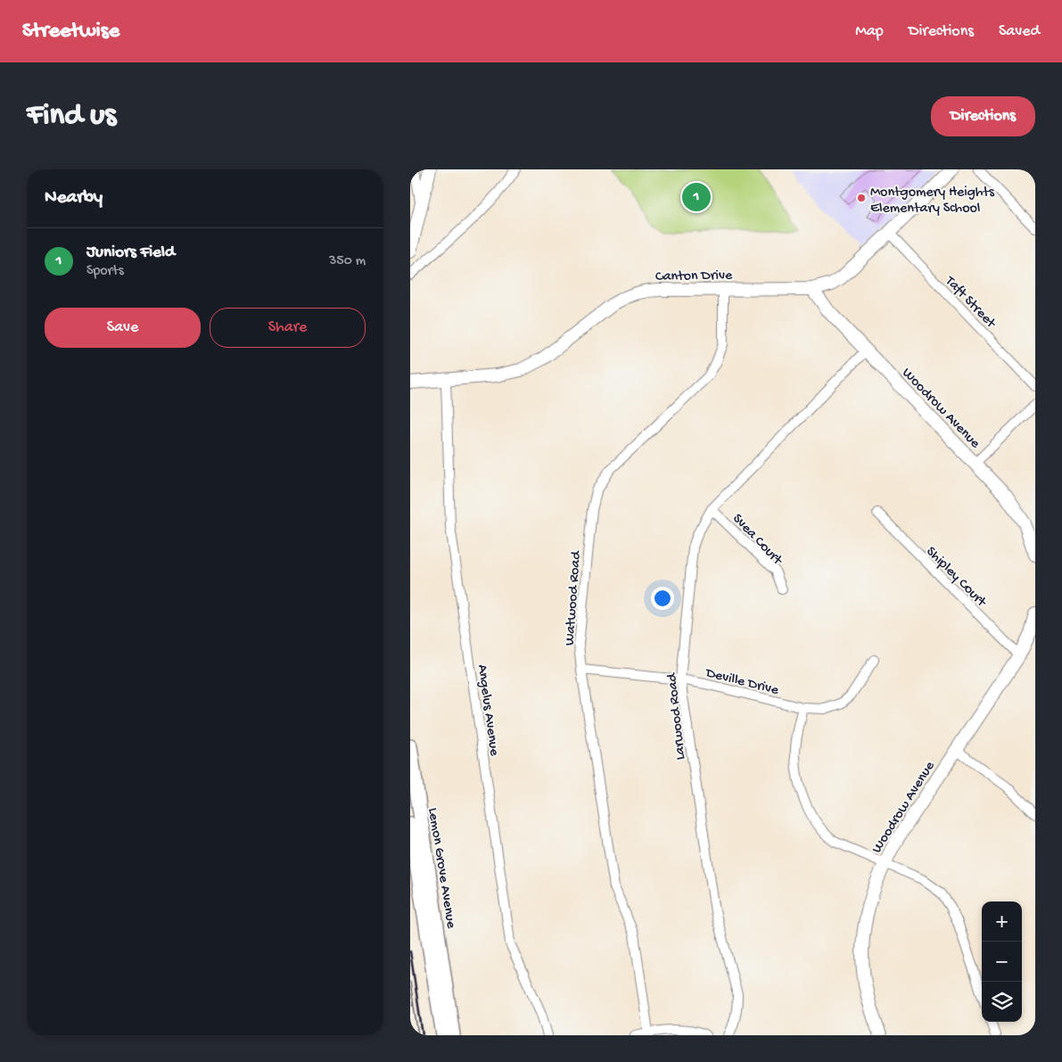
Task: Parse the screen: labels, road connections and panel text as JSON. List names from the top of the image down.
{
  "streets": {
    "main road": ["Lemon Grove Avenue"],
    "street": [
      "Canton Drive",
      "Taft Street",
      "Woodrow Avenue",
      "Svea Court",
      "Shipley Court",
      "Watwood Road",
      "Deville Drive",
      "Angelus Avenue",
      "Larwood Road"
    ]
  },
  "crossings": [
    ["Canton Drive", "Taft Street"],
    ["Canton Drive", "Woodrow Avenue"],
    ["Canton Drive", "Watwood Road"],
    ["Canton Drive", "Angelus Avenue"],
    ["Woodrow Avenue", "Shipley Court"],
    ["Woodrow Avenue", "Larwood Road"],
    ["Svea Court", "Larwood Road"],
    ["Watwood Road", "Deville Drive"],
    ["Deville Drive", "Larwood Road"]
  ],
  "places": ["Montgomery Heights Elementary School"],
  "page": {
    "header": "Streetwise",
    "nav": ["Map", "Directions", "Saved"],
    "buttons": [
      "Directions",
      ["Save", "Share"]
    ],
    "title": "Find us",
    "heading": "Nearby",
    "pins": "1",
    "list": [
      {
        "mark": "1",
        "name": "Juniors Field",
        "note": "Sports",
        "value": "350 m"
      }
    ],
    "map_buttons": ["+", "−"]
  }
}
